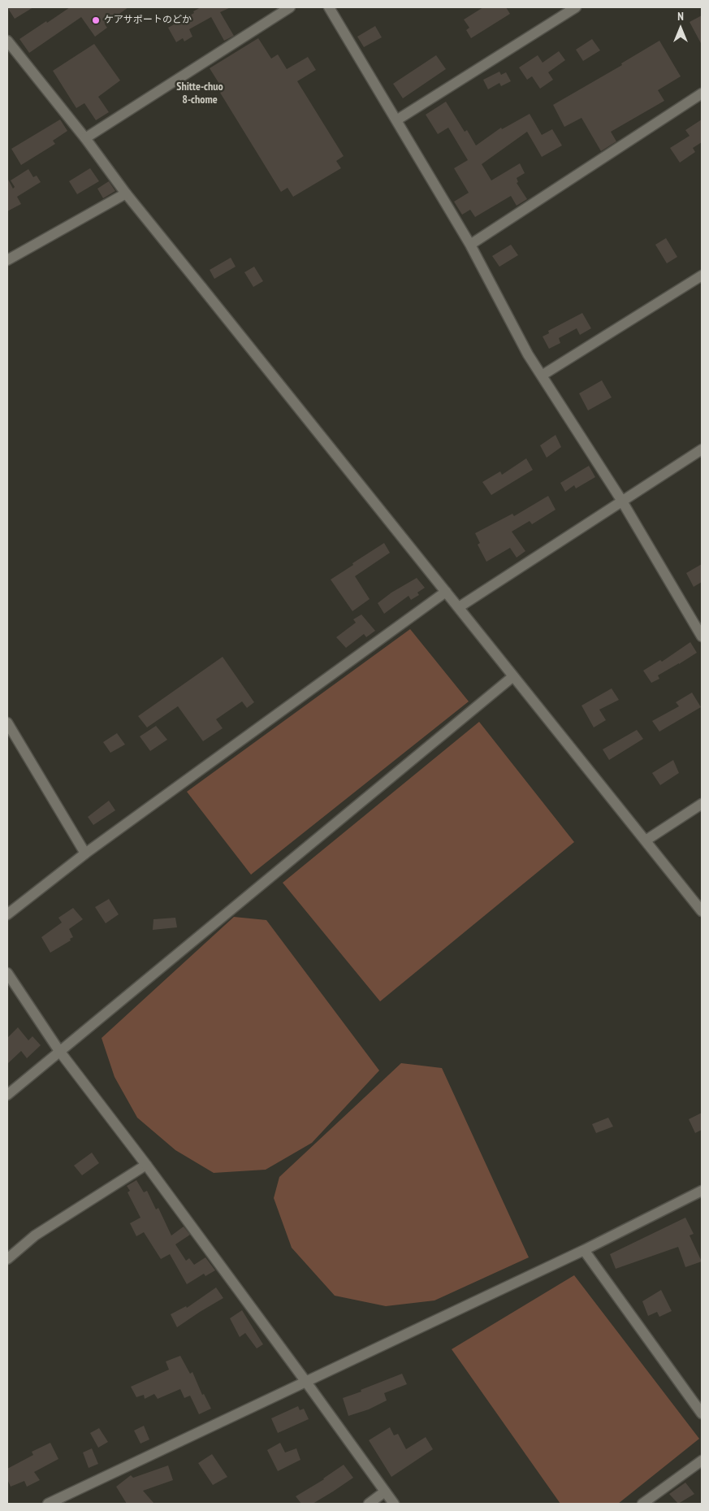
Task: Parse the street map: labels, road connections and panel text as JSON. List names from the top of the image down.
{
  "districts": ["Shitte-chuo 8-chome"],
  "places": ["ケアサポートのどか"],
  "north": "top"
}
